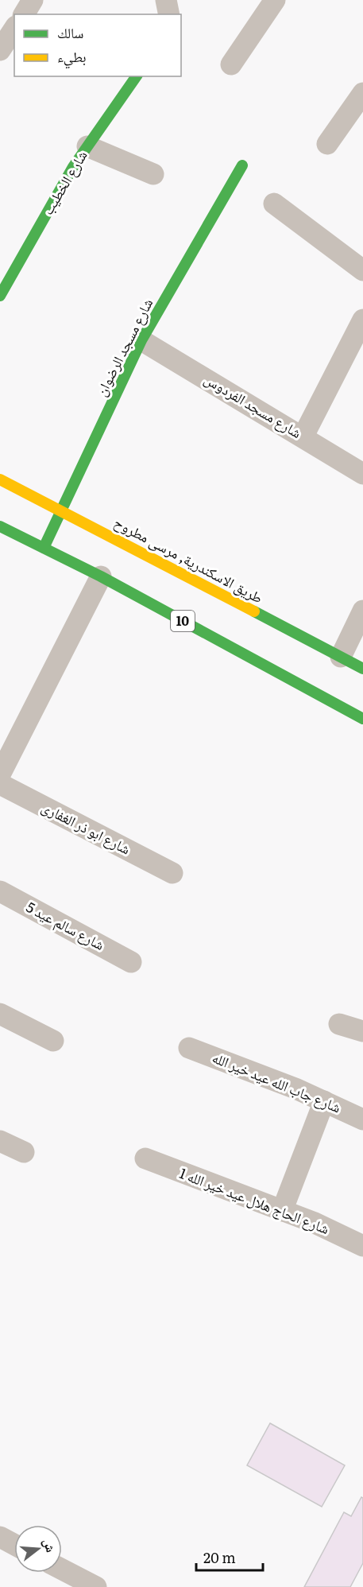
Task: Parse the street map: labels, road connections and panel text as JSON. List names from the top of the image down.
{
  "streets": {
    "main road": [
      "شارع الخطيب",
      "شارع مسجد الرضوان",
      "طريق الاسكندرية, مرسى مطروح",
      "10"
    ],
    "street": [
      "شارع مسجد الفردوس",
      "شارع ابو ذر الغفارى",
      "شارع سالم عيد 5",
      "شارع جاب الله عيد خير الله",
      "شارع الحاج هلال عيد خير الله 1"
    ]
  },
  "crossings": [
    ["شارع مسجد الرضوان", "شارع مسجد الفردوس"],
    ["شارع مسجد الرضوان", "طريق الاسكندرية, مرسى مطروح"],
    ["شارع مسجد الرضوان", "10"]
  ],
  "legend": ["سالك", "بطيء"],
  "scale_bar": "20 m",
  "north": "right"
}
